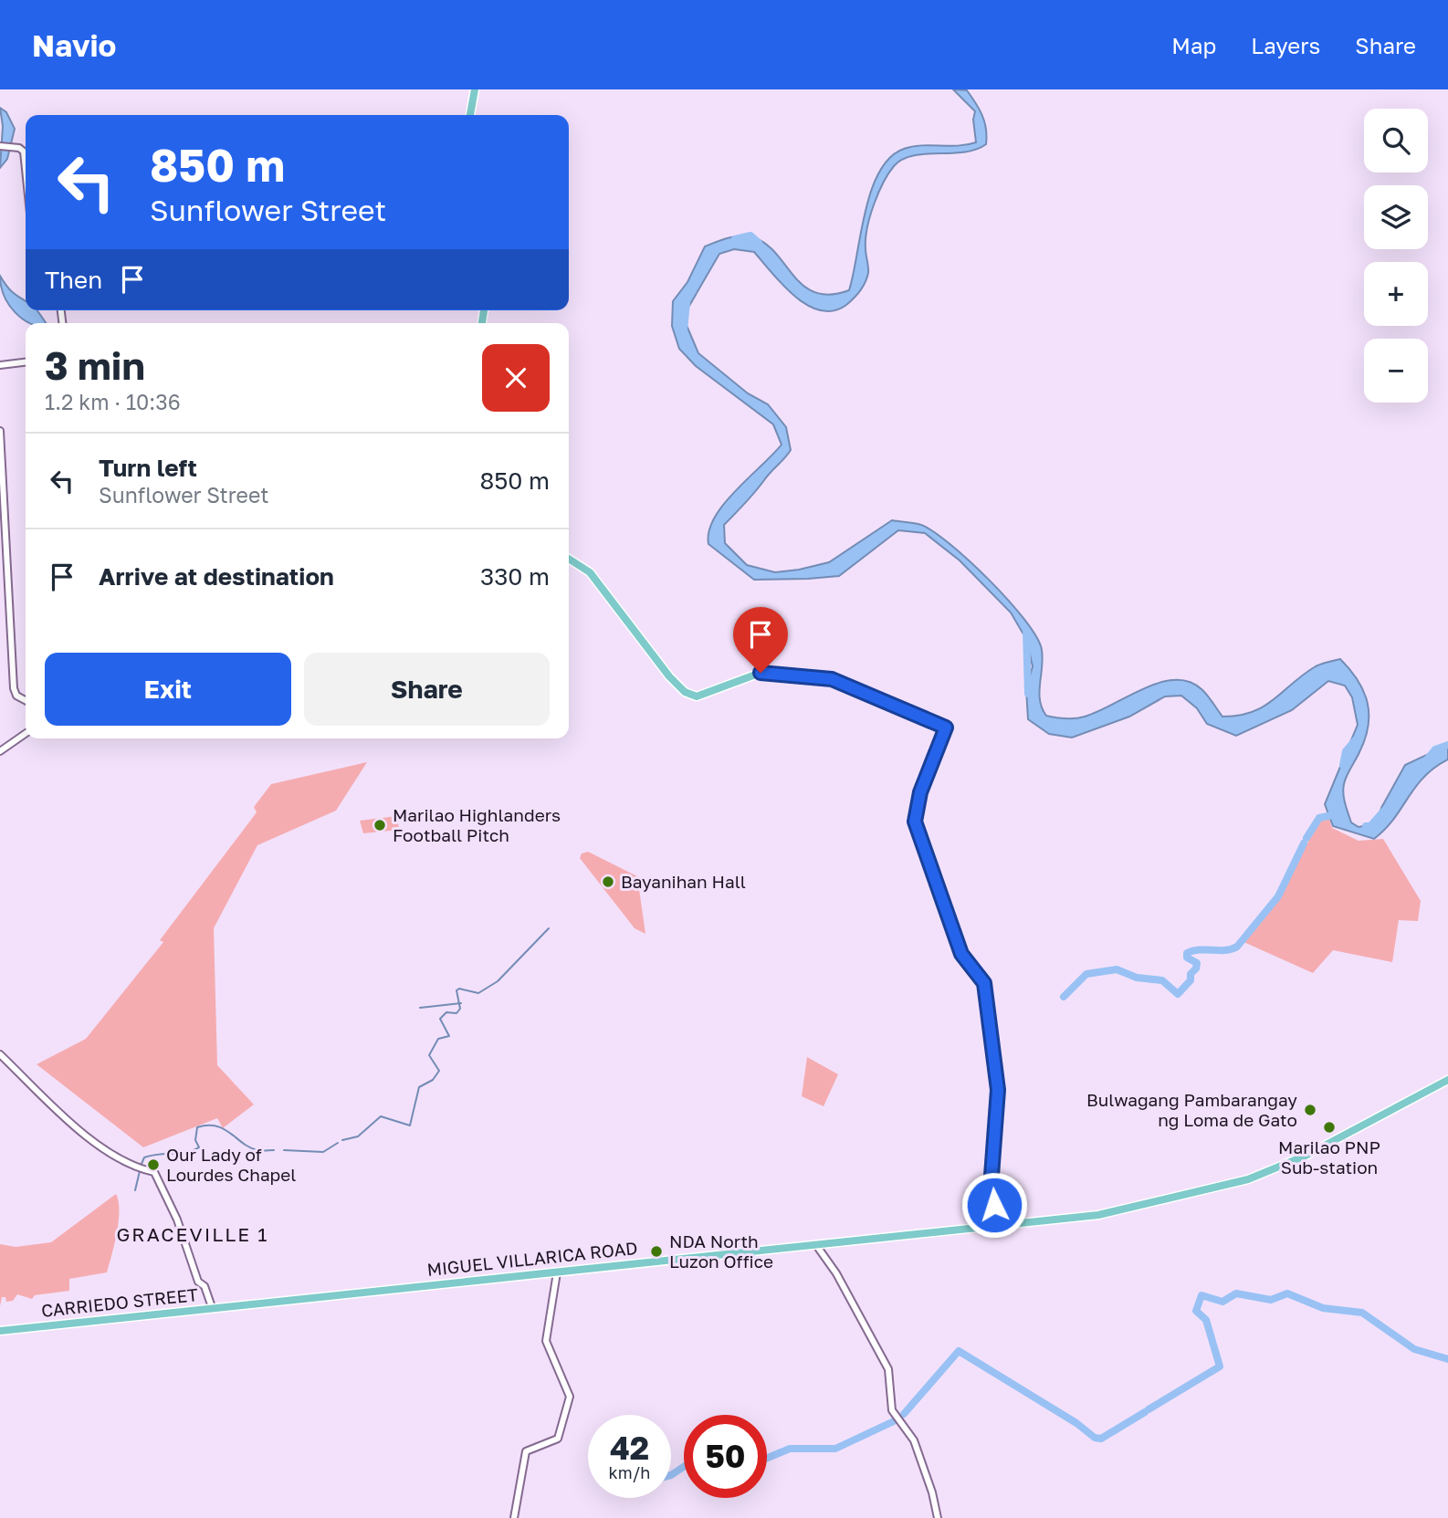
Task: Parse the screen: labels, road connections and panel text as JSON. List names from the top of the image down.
{
  "streets": {
    "main road": ["MIGUEL VILLARICA ROAD", "CARRIEDO STREET"]
  },
  "crossings": [
    ["MIGUEL VILLARICA ROAD", "CARRIEDO STREET"]
  ],
  "districts": ["GRACEVILLE 1"],
  "places": [
    "Marilao Highlanders Football Pitch",
    "Bayanihan Hall",
    "Bulwagang Pambarangay ng Loma de Gato",
    "Marilao PNP Sub-station",
    "Our Lady of Lourdes Chapel",
    "NDA North Luzon Office"
  ],
  "page": {
    "header": "Navio",
    "nav": ["Map", "Layers", "Share"],
    "map_buttons": ["+", "−"],
    "turn": ["850 m", "Sunflower Street"],
    "then": "Then",
    "heading": ["3 min", "1.2 km · 10:36"],
    "list": [
      {
        "name": "Turn left",
        "note": "Sunflower Street",
        "value": "850 m"
      },
      {
        "name": "Arrive at destination",
        "value": "330 m"
      }
    ],
    "buttons": ["Exit", "Share"],
    "speed": "42 km/h",
    "limit": "50"
  }
}
